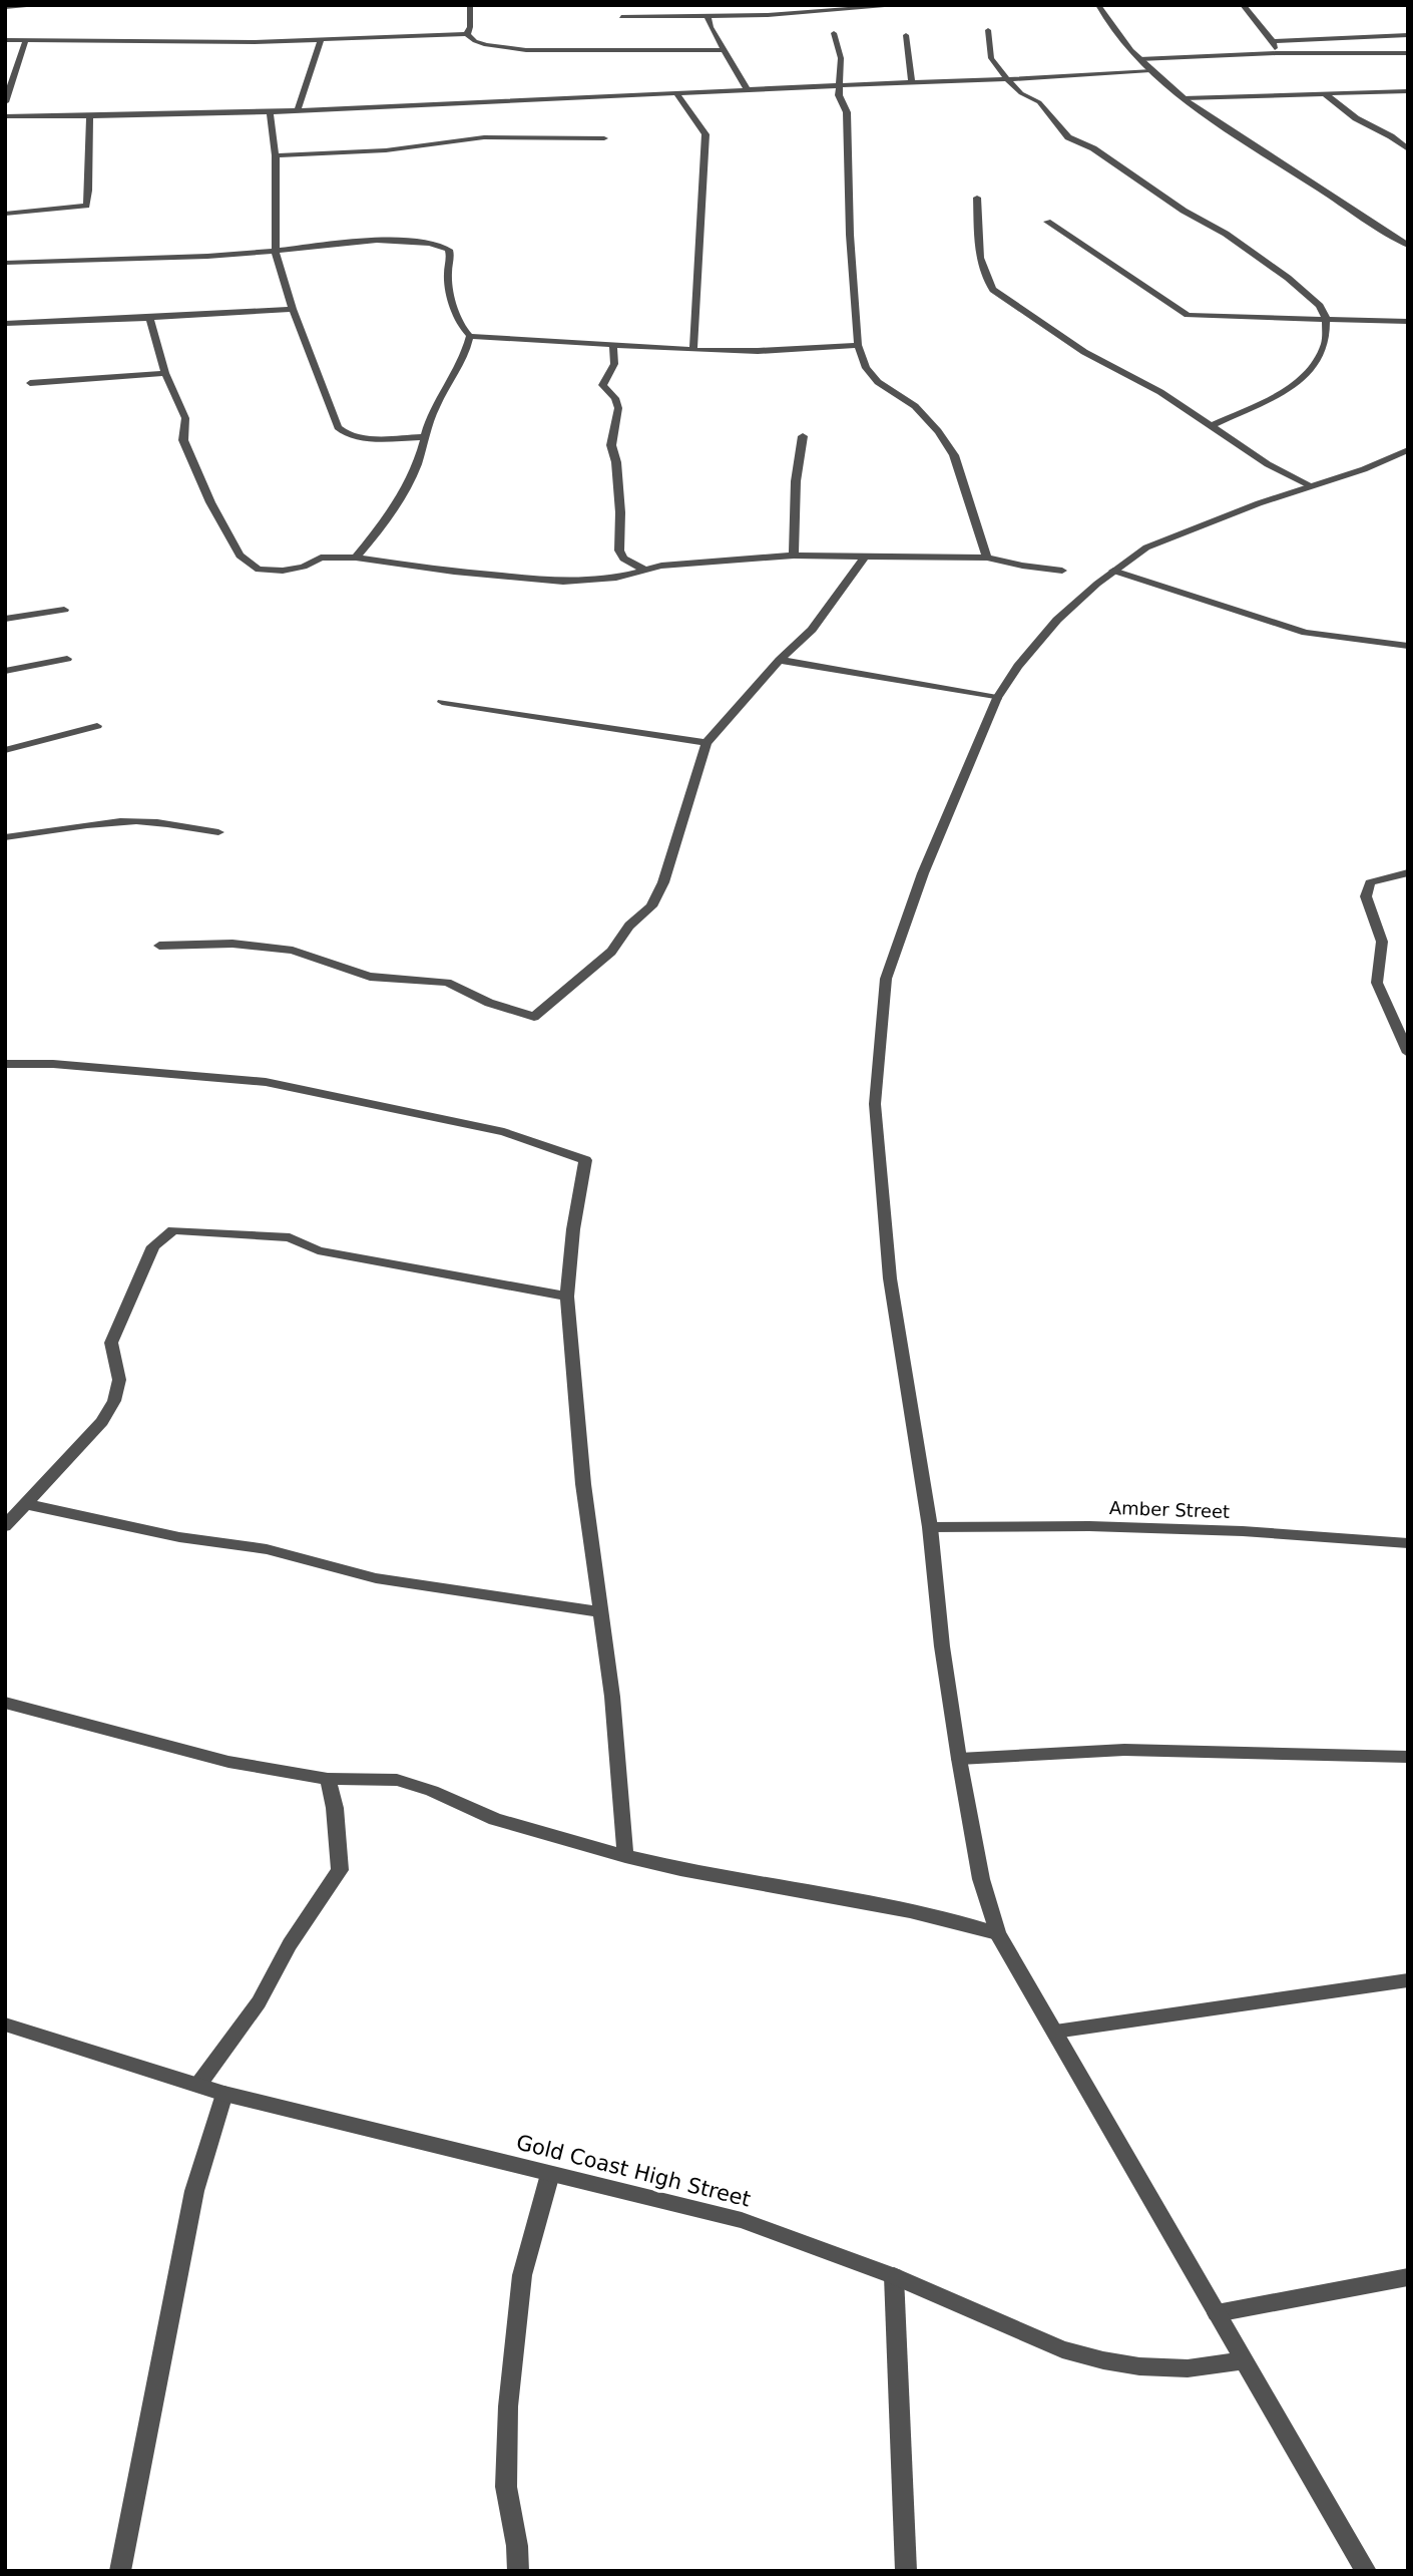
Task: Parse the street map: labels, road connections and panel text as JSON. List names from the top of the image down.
{
  "streets": {
    "street": ["Amber Street", "Gold Coast High Street"]
  }
}
